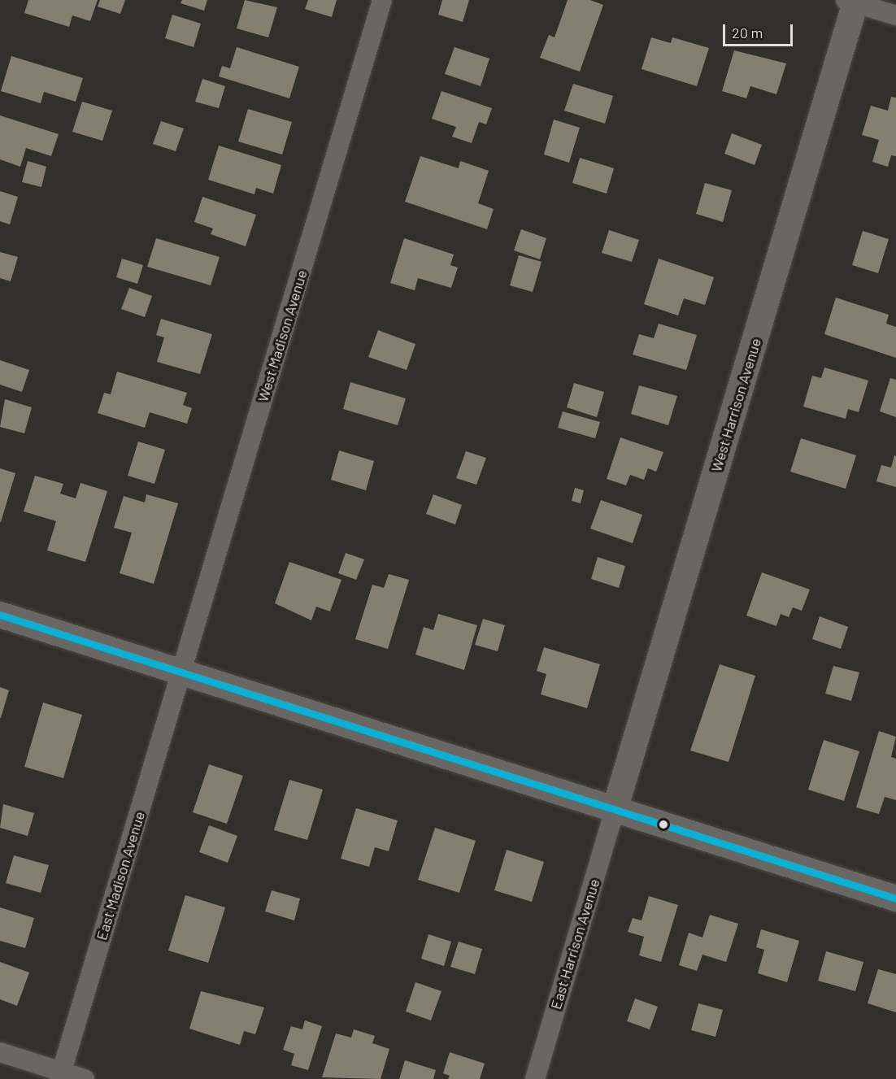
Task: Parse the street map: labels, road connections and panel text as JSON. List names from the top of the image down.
{
  "streets": {
    "street": [
      "West Madison Avenue",
      "West Harrison Avenue",
      "East Madison Avenue",
      "East Harrison Avenue"
    ]
  },
  "crossings": [
    ["West Madison Avenue", "East Madison Avenue"],
    ["West Harrison Avenue", "East Harrison Avenue"]
  ],
  "scale_bar": "20 m"
}
